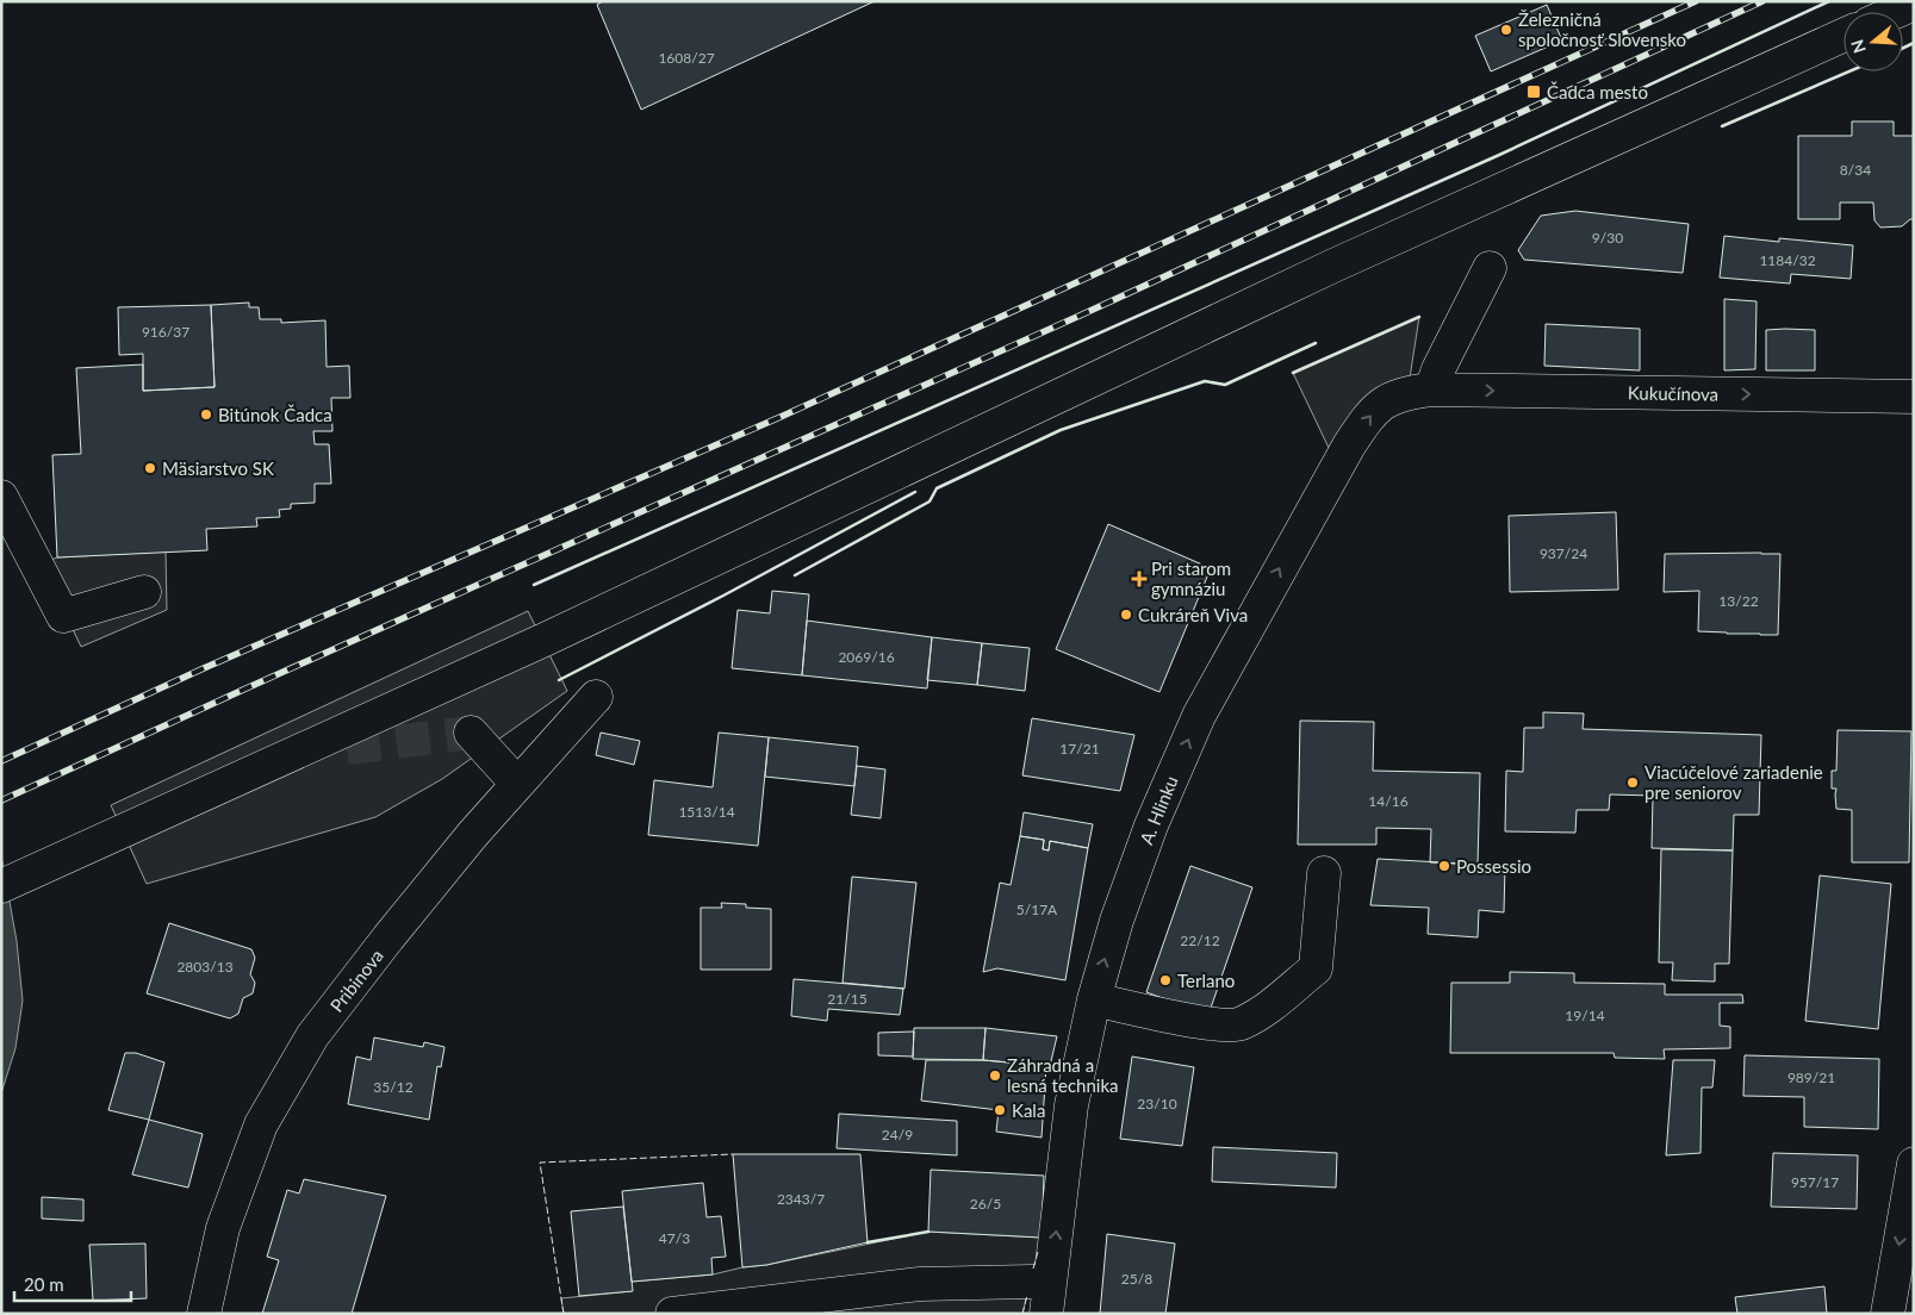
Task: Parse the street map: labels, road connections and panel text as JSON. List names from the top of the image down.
{
  "streets": {
    "street": ["Kukučínova", "A. Hlinku", "Pribinova"]
  },
  "crossings": [
    ["Kukučínova", "A. Hlinku"]
  ],
  "one_way": ["A. Hlinku"],
  "places": {
    "other": [
      "Železničná spoločnosť Slovensko",
      "Bitúnok Čadca",
      "Mäsiarstvo SK",
      "Cukráreň Viva",
      "Viacúčelové zariadenie pre seniorov",
      "Possessio",
      "Terlano",
      "Záhradná a lesná technika",
      "Kala"
    ],
    "transit": ["Čadca mesto"],
    "health": ["Pri starom gymnáziu"]
  },
  "house_numbers": [
    "1608/27",
    "8/34",
    "9/30",
    "1184/32",
    "916/37",
    "937/24",
    "13/22",
    "2069/16",
    "17/21",
    "14/16",
    "1513/14",
    "5/17A",
    "22/12",
    "2803/13",
    "21/15",
    "19/14",
    "989/21",
    "35/12",
    "23/10",
    "24/9",
    "957/17",
    "2343/7",
    "26/5",
    "47/3",
    "25/8"
  ],
  "scale_bar": "20 m",
  "north": "left"
}
